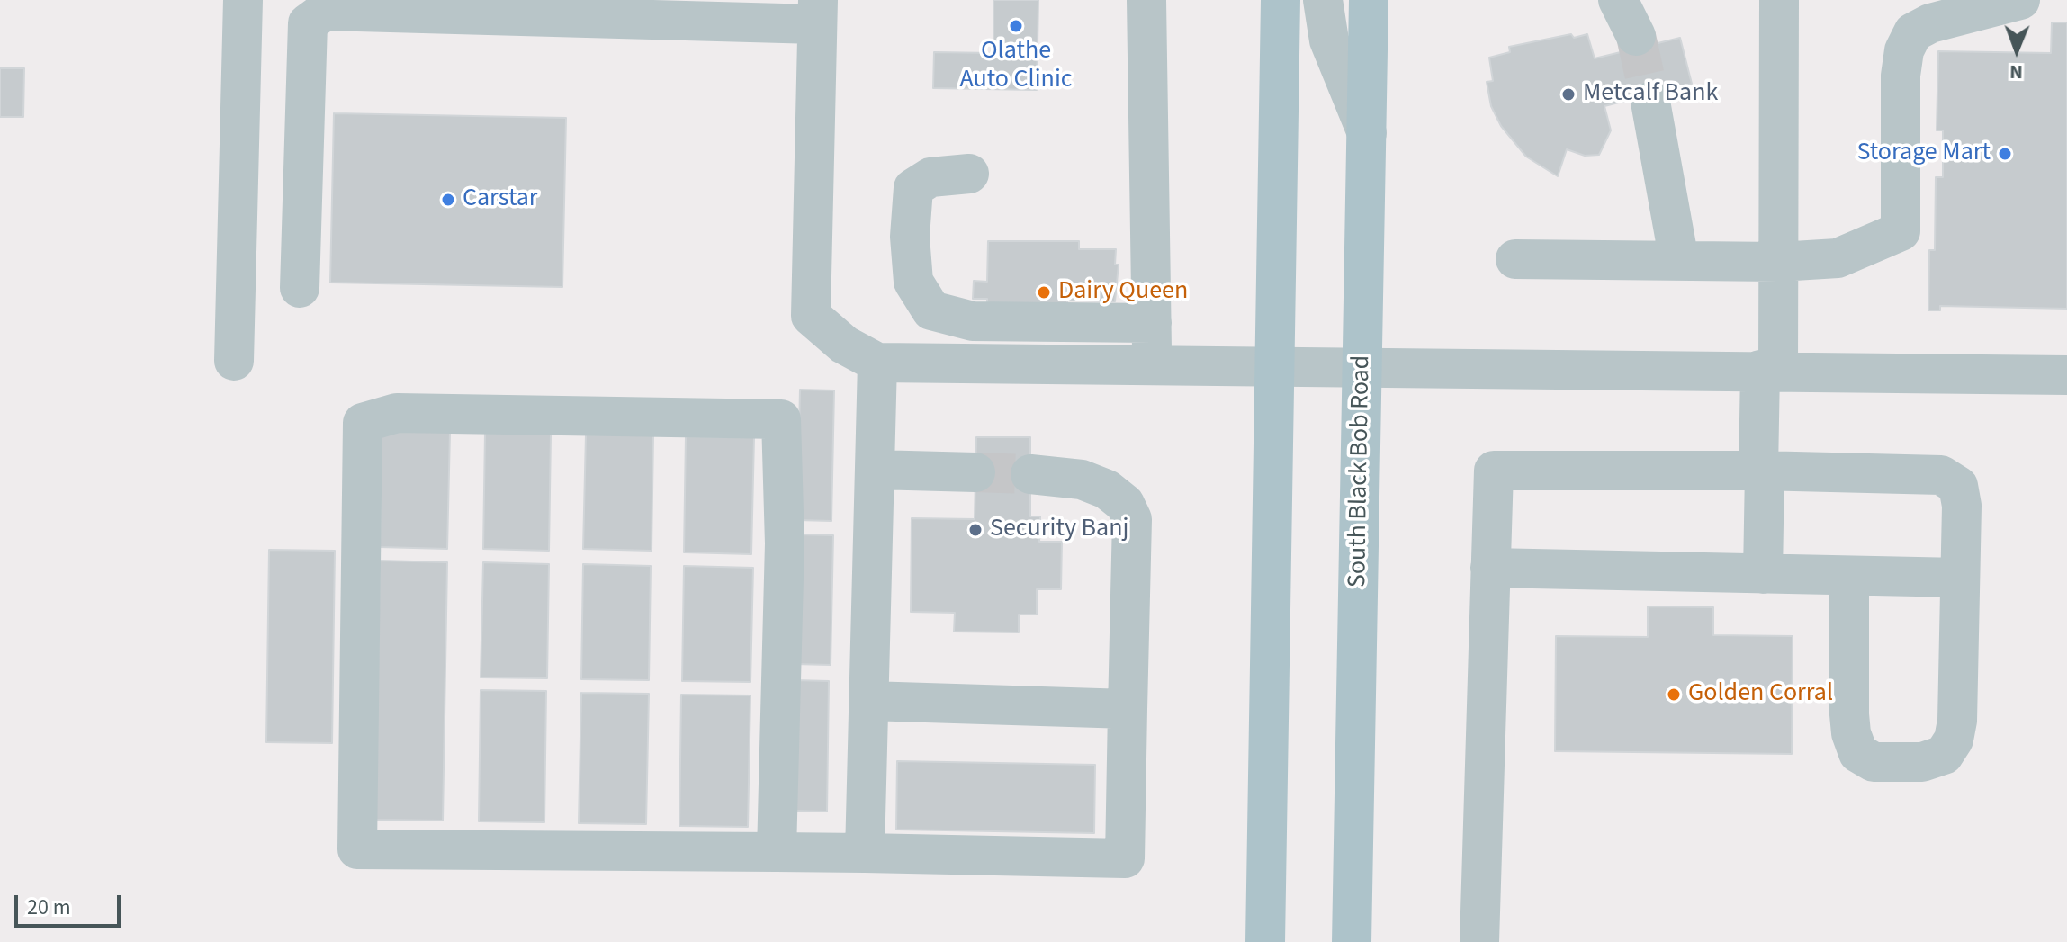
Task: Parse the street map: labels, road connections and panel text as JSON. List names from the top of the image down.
{
  "streets": {
    "main road": ["South Black Bob Road"]
  },
  "places": [
    "Olathe Auto Clinic",
    "Metcalf Bank",
    "Storage Mart",
    "Carstar",
    "Dairy Queen",
    "Security Banj",
    "Golden Corral"
  ],
  "scale_bar": "20 m",
  "north": "bottom"
}
